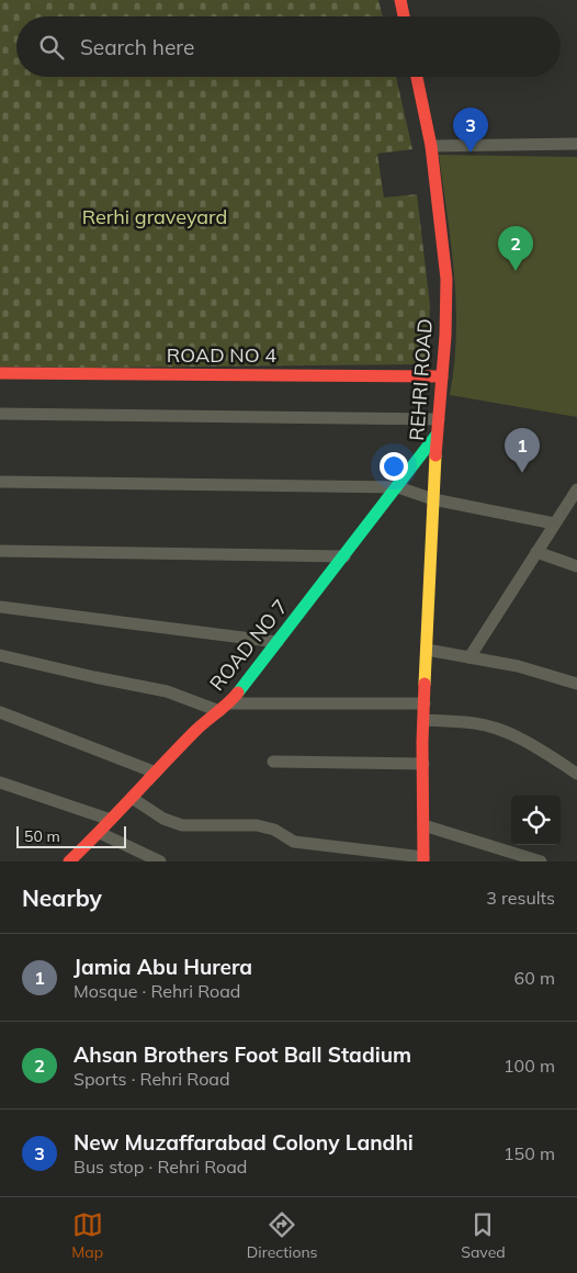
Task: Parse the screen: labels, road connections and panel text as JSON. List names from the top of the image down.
{
  "streets": {
    "street": ["ROAD NO 4", "REHRI ROAD", "ROAD NO 7"]
  },
  "crossings": [
    ["ROAD NO 4", "REHRI ROAD"],
    ["REHRI ROAD", "ROAD NO 7"]
  ],
  "parks": ["Rerhi graveyard"],
  "scale_bar": "50 m",
  "page": {
    "search": "Search here",
    "pins": ["3", "2", "1"],
    "scale": "50 m",
    "heading": ["Nearby", "3 results"],
    "list": [
      {
        "mark": "1",
        "name": "Jamia Abu Hurera",
        "note": "Mosque · Rehri Road",
        "value": "60 m"
      },
      {
        "mark": "2",
        "name": "Ahsan Brothers Foot Ball Stadium",
        "note": "Sports · Rehri Road",
        "value": "100 m"
      },
      {
        "mark": "3",
        "name": "New Muzaffarabad Colony Landhi",
        "note": "Bus stop · Rehri Road",
        "value": "150 m"
      }
    ],
    "nav": ["Map", "Directions", "Saved"]
  }
}
